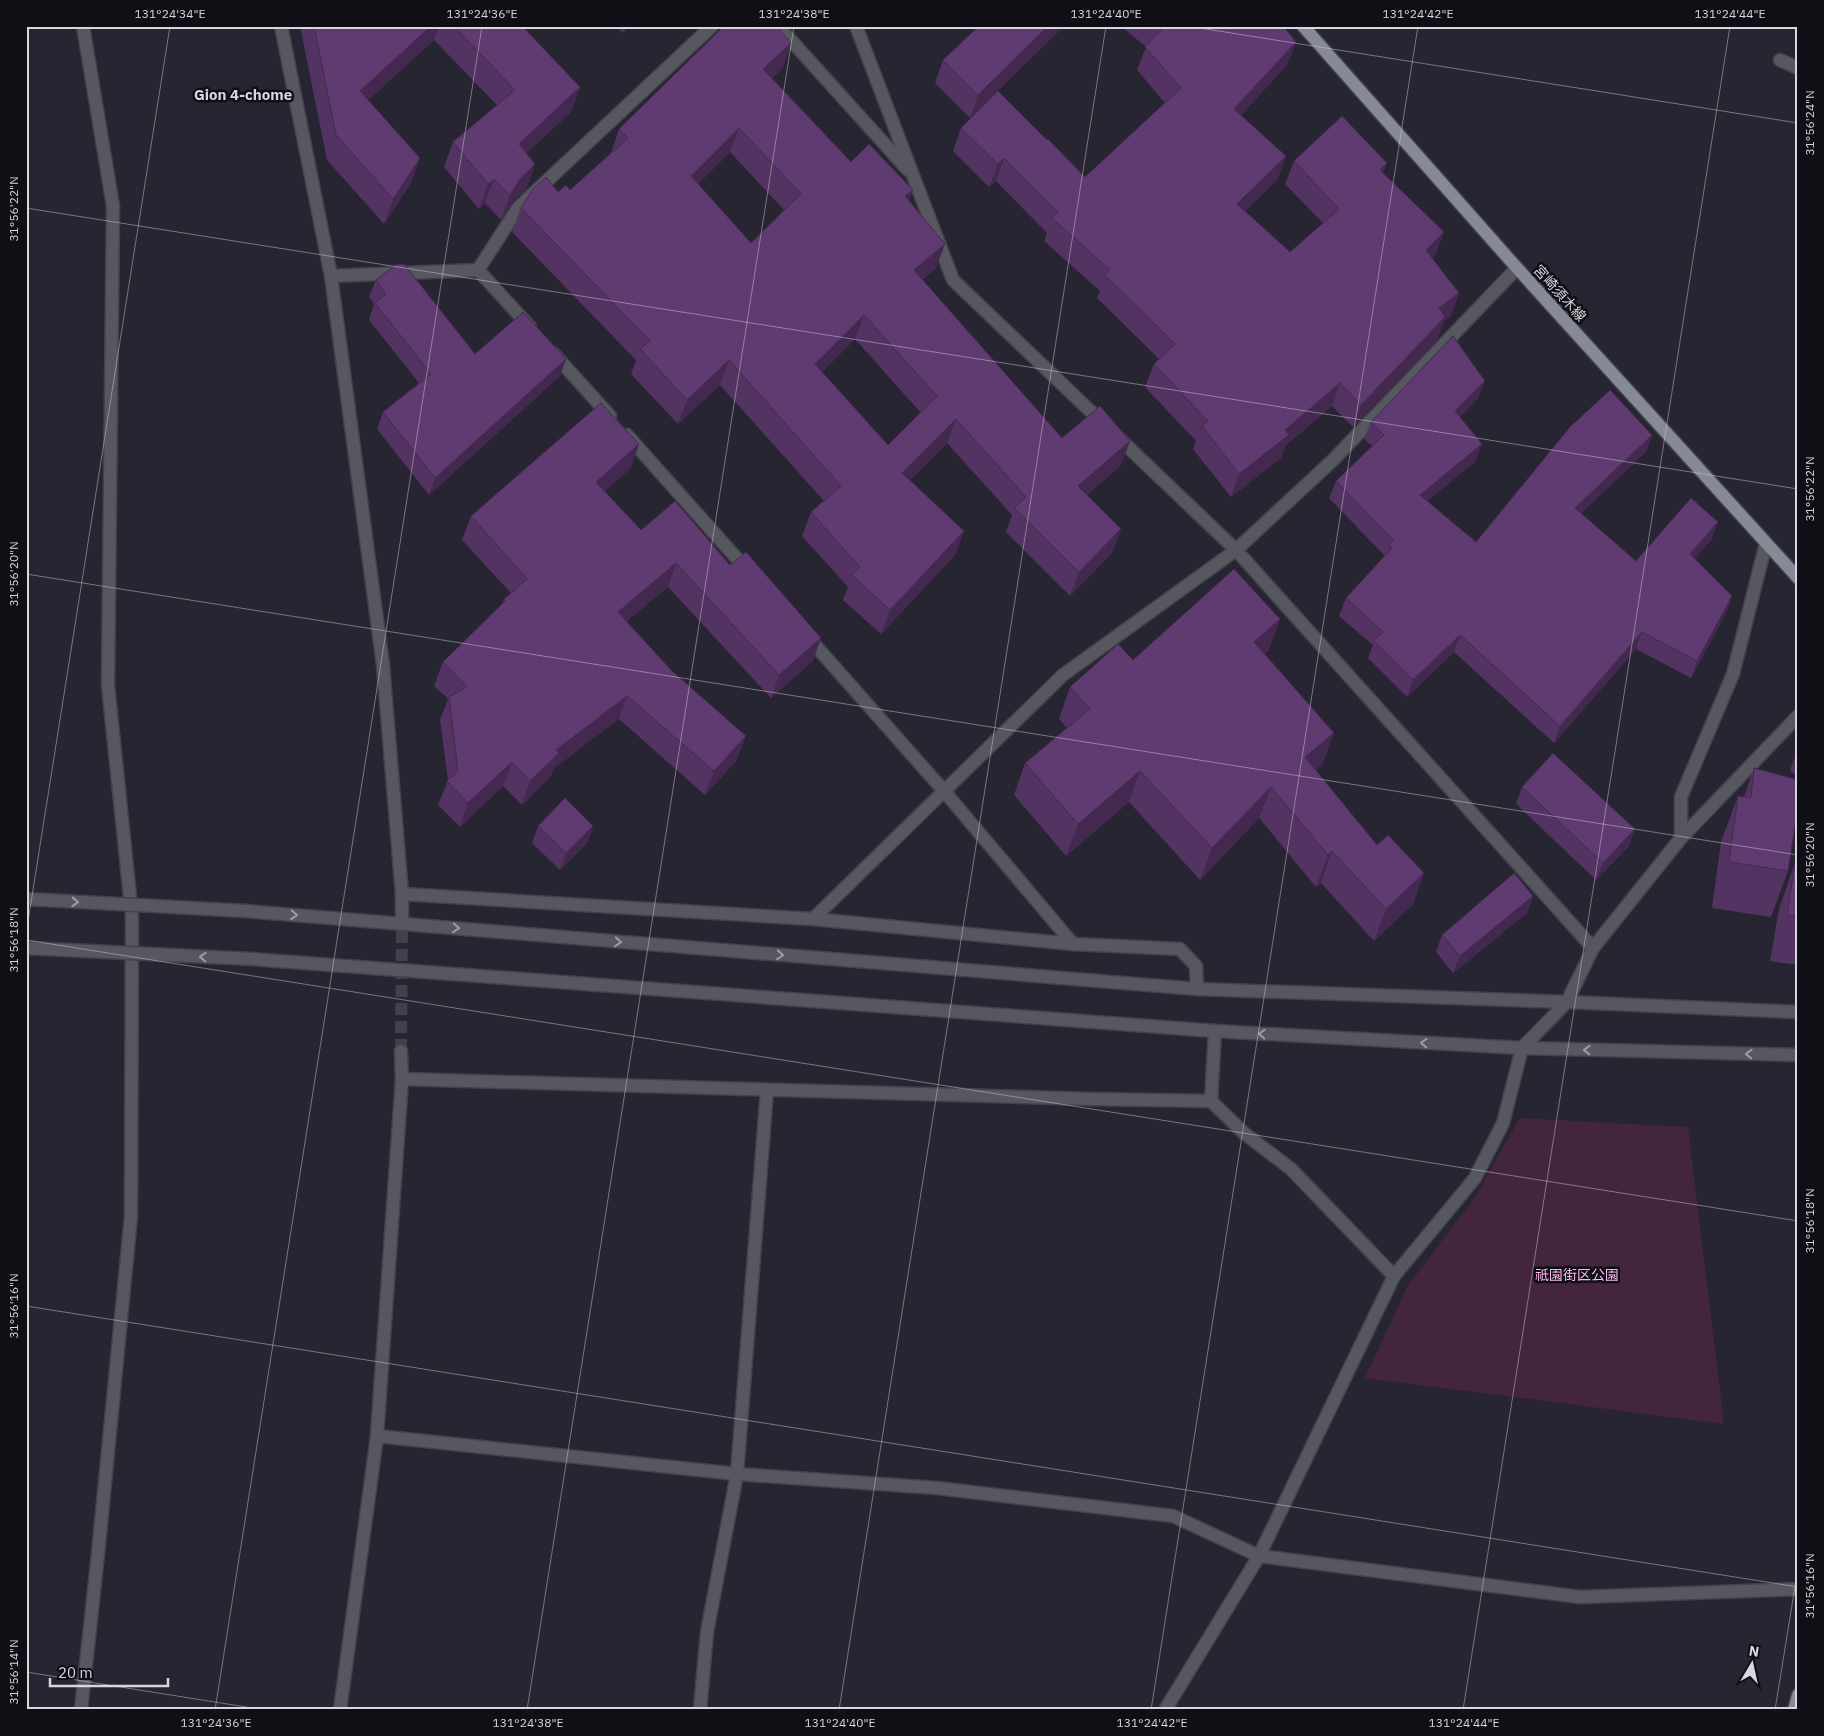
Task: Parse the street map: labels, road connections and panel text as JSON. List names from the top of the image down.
{
  "streets": {
    "main road": ["宮崎須木線"]
  },
  "districts": ["Gion 4-chome"],
  "parks": ["祇園街区公園"],
  "scale_bar": "20 m",
  "north": "top",
  "coordinates": [
    "131°24'34\"E",
    "131°24'36\"E",
    "131°24'38\"E",
    "131°24'40\"E",
    "131°24'42\"E",
    "131°24'44\"E",
    "31°56'24\"N",
    "31°56'22\"N",
    "31°56'20\"N",
    "31°56'18\"N",
    "31°56'16\"N",
    "31°56'14\"N"
  ]
}
